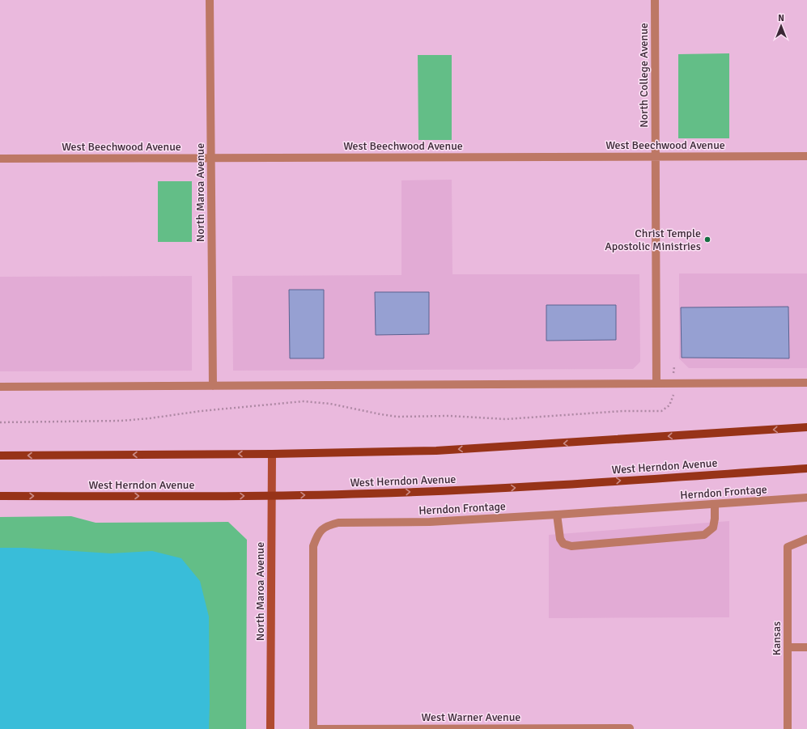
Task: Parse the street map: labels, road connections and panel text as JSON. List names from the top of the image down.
{
  "streets": {
    "main road": ["North Maroa Avenue", "West Herndon Avenue"],
    "street": [
      "North College Avenue",
      "West Beechwood Avenue",
      "Herndon Frontage",
      "Kansas",
      "West Warner Avenue"
    ]
  },
  "crossings": [
    ["North College Avenue", "West Beechwood Avenue"],
    ["West Beechwood Avenue", "North Maroa Avenue"],
    ["North Maroa Avenue", "West Herndon Avenue"],
    ["Herndon Frontage", "West Warner Avenue"]
  ],
  "places": ["Christ Temple Apostolic Ministries"],
  "north": "top"
}
